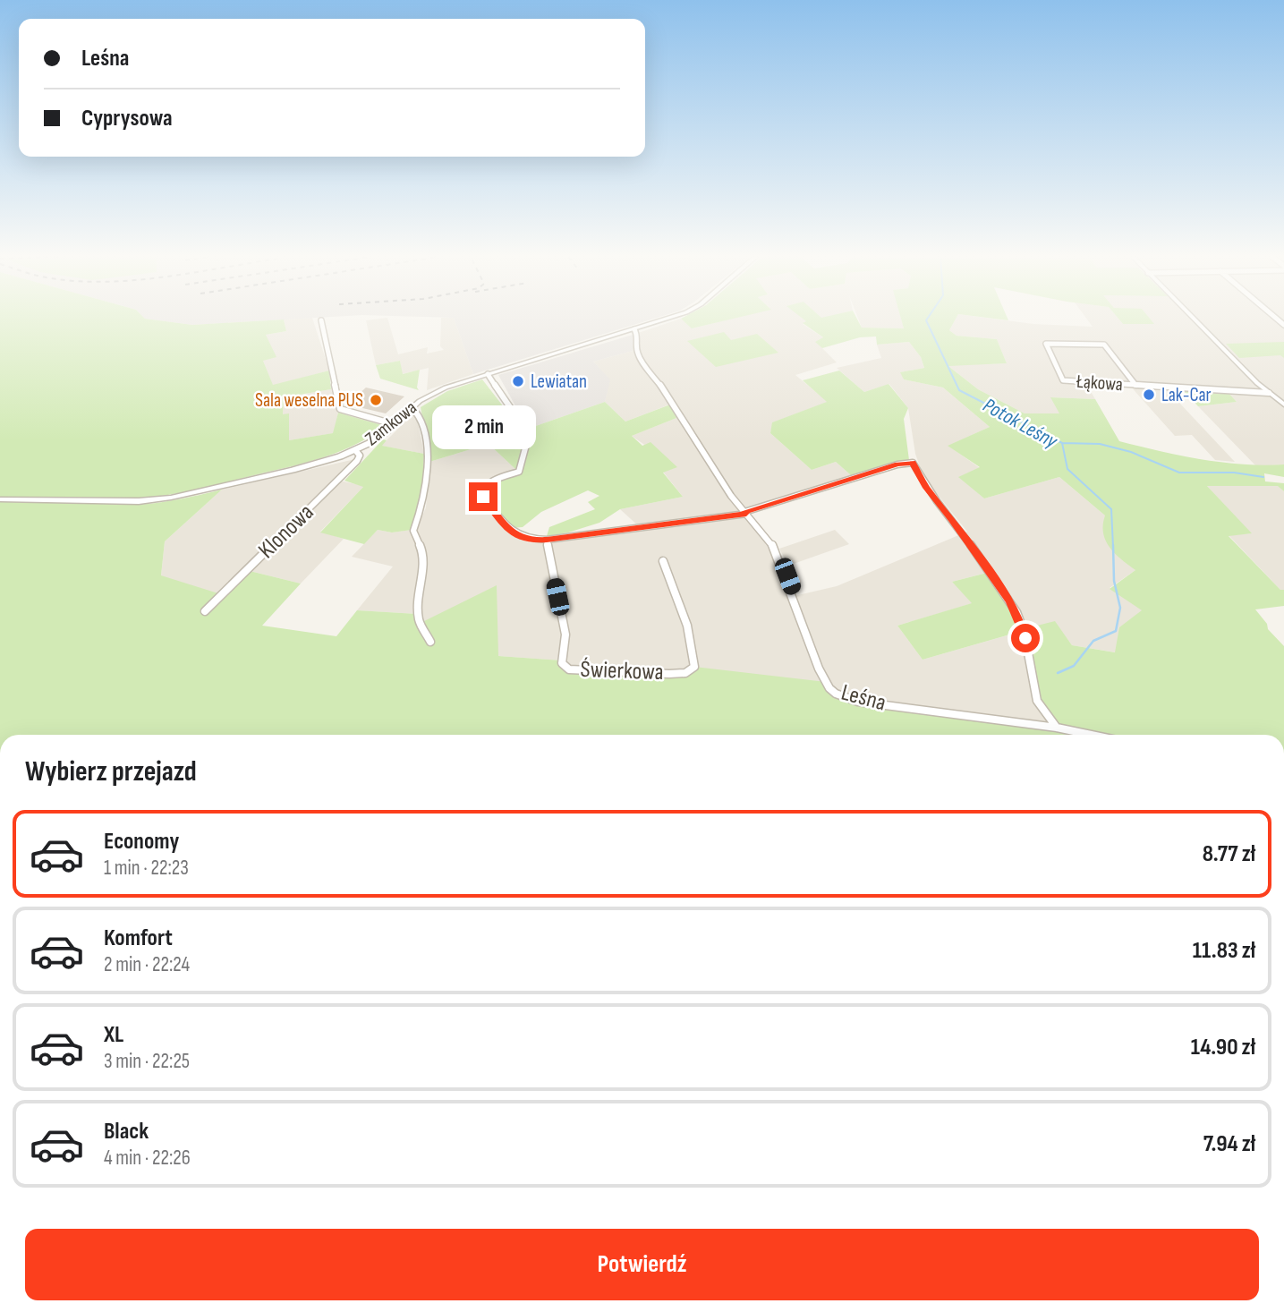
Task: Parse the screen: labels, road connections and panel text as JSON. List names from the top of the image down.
{
  "streets": {
    "street": [
      "Łąkowa",
      "Zamkowa",
      "Klonowa",
      "Świerkowa",
      "Leśna"
    ]
  },
  "crossings": [
    ["Zamkowa", "Klonowa"],
    ["Zamkowa", "Leśna"]
  ],
  "water": ["Potok Leśny"],
  "places": ["Lewiatan", "Lak-Car", "Sala weselna PUS"],
  "page": {
    "banner": ["Leśna", "Cyprysowa"],
    "bubble": "2 min",
    "heading": "Wybierz przejazd",
    "list": [
      {
        "name": "Economy",
        "note": "1 min · 22:23",
        "value": "8.77 zł"
      },
      {
        "name": "Komfort",
        "note": "2 min · 22:24",
        "value": "11.83 zł"
      },
      {
        "name": "XL",
        "note": "3 min · 22:25",
        "value": "14.90 zł"
      },
      {
        "name": "Black",
        "note": "4 min · 22:26",
        "value": "7.94 zł"
      }
    ],
    "buttons": "Potwierdź"
  }
}
